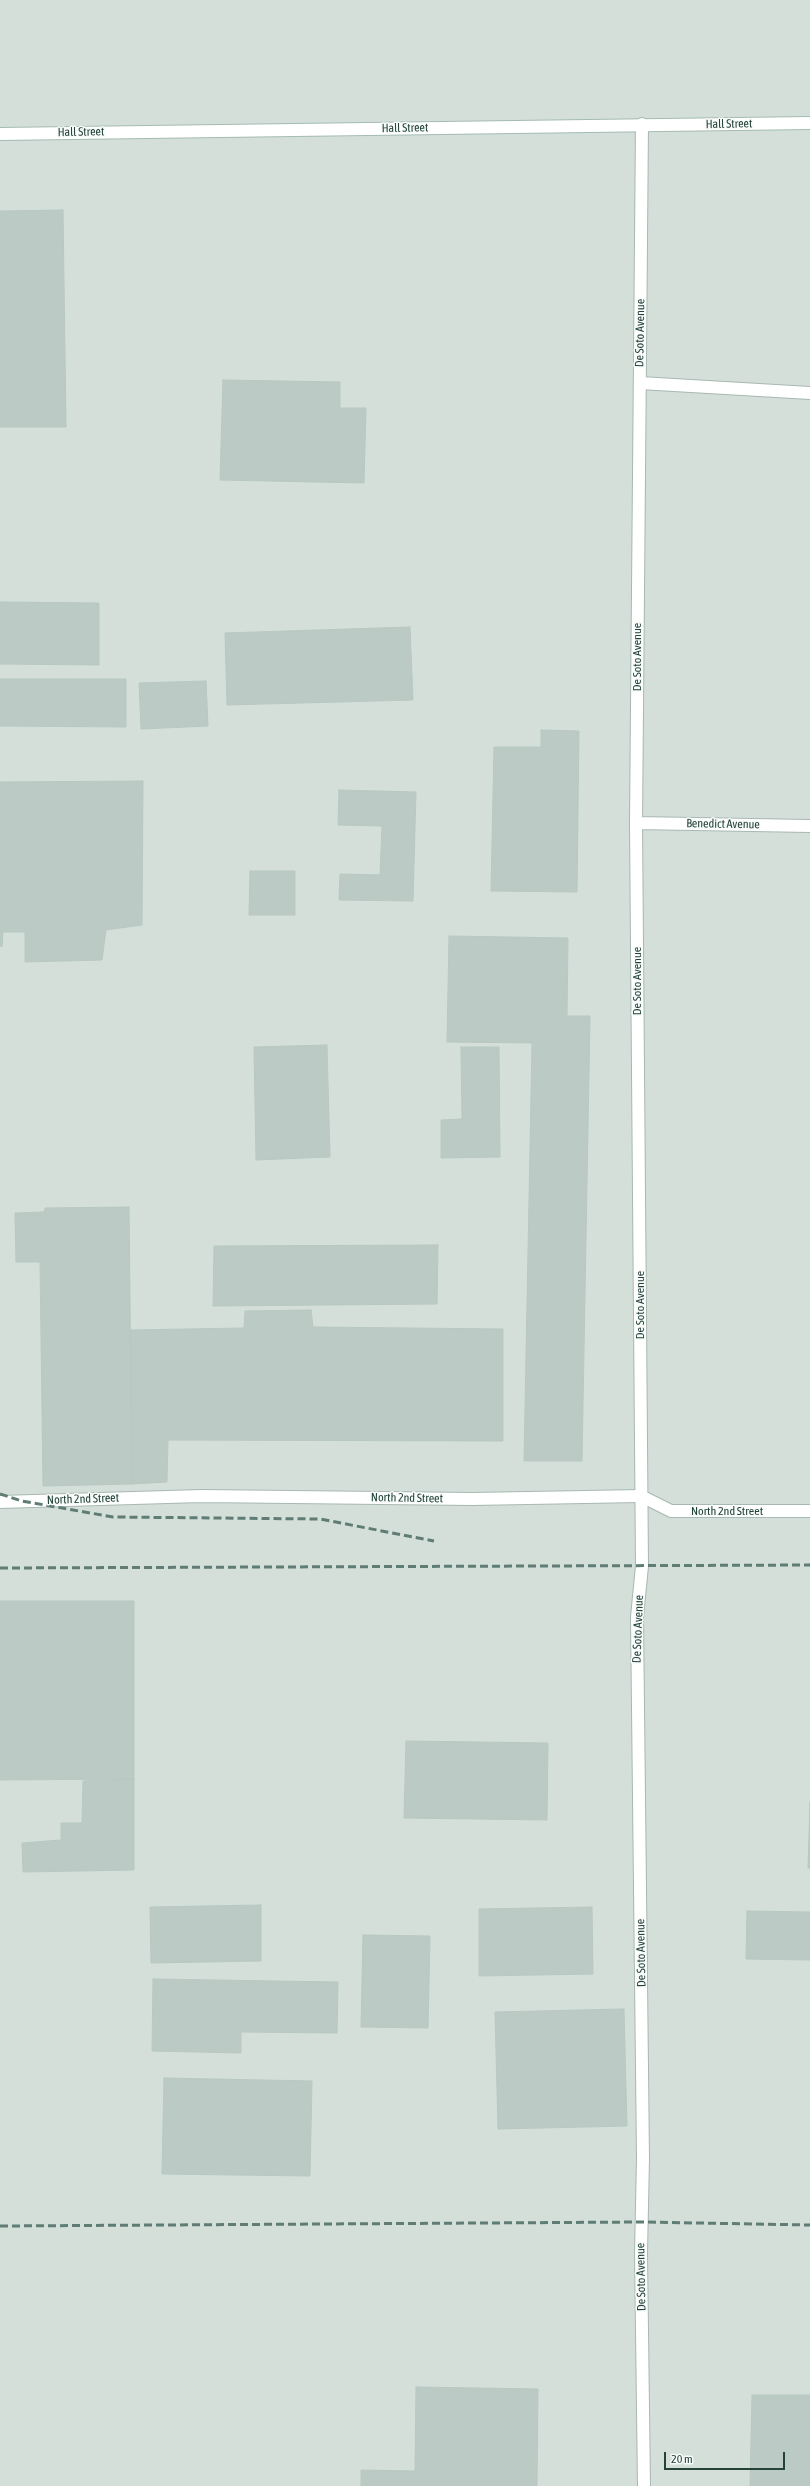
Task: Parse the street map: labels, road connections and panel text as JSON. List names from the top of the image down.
{
  "streets": {
    "street": [
      "Hall Street",
      "De Soto Avenue",
      "Benedict Avenue",
      "North 2nd Street"
    ]
  },
  "crossings": [
    ["Hall Street", "De Soto Avenue"],
    ["De Soto Avenue", "Benedict Avenue"],
    ["De Soto Avenue", "North 2nd Street"]
  ],
  "scale_bar": "20 m"
}
